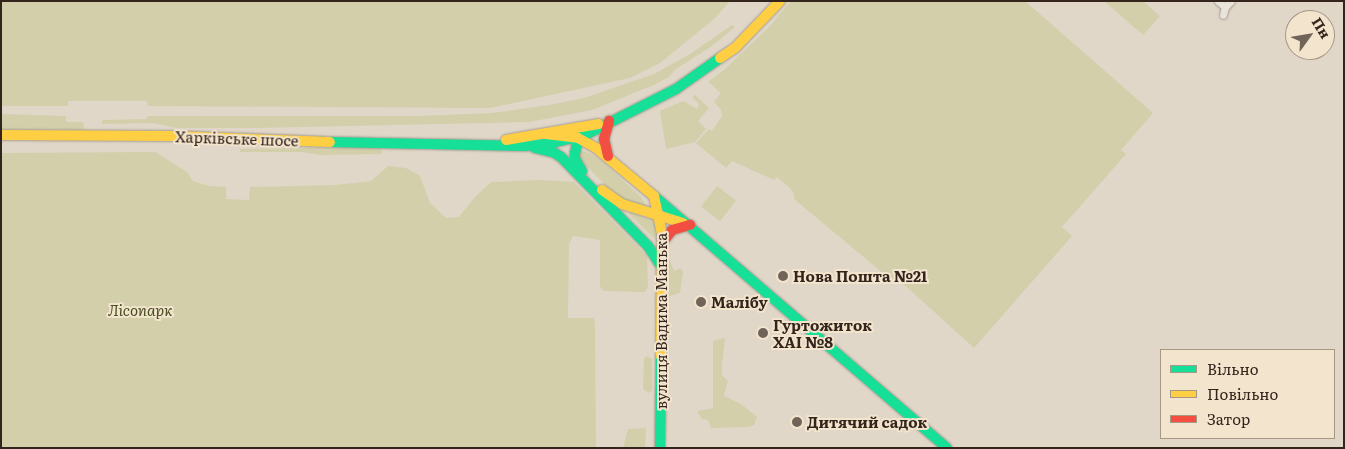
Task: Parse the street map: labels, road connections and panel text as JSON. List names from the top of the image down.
{
  "streets": {
    "main road": ["Харківське шосе", "вулиця Вадима Манька"]
  },
  "parks": ["Лісопарк"],
  "places": [
    "Нова Пошта №21",
    "Малібу",
    "Гуртожиток ХАІ №8",
    "Дитячий садок"
  ],
  "legend": ["Вільно", "Повільно", "Затор"],
  "north": "top right"
}
